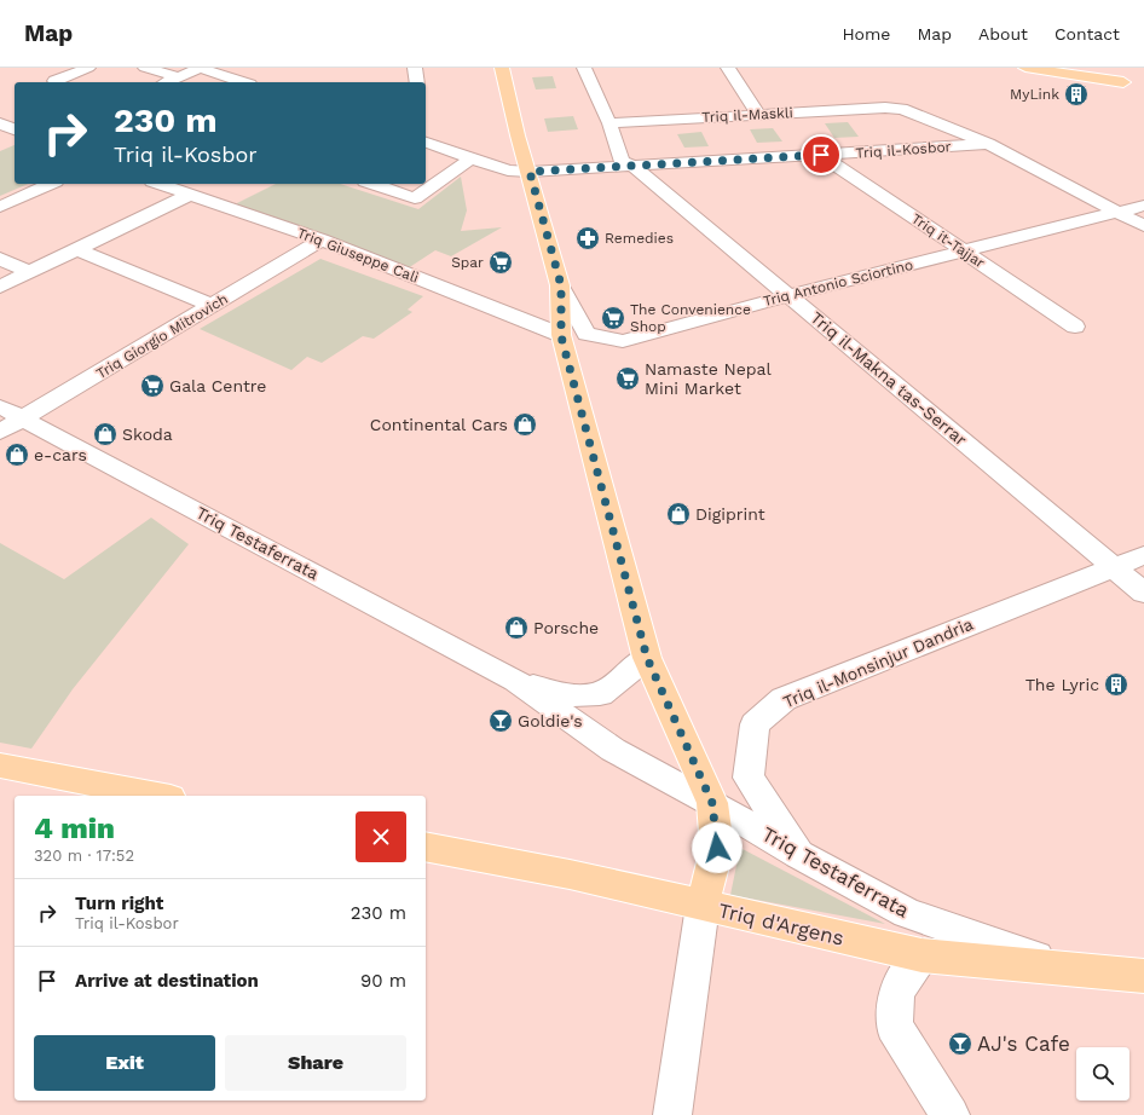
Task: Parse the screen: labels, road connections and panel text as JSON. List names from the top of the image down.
{
  "streets": {
    "main road": ["Triq d'Argens"],
    "street": [
      "Triq il-Maskli",
      "Triq il-Kosbor",
      "Triq it-Tajjar",
      "Triq Giuseppe Calì",
      "Triq Antonio Sciortino",
      "Triq Giorgio Mitrovich",
      "Triq il-Makna tas-Serrar",
      "Triq Testaferrata",
      "Triq il-Monsinjur Dandria"
    ]
  },
  "crossings": [
    ["Triq il-Maskli", "Triq il-Kosbor"],
    ["Triq il-Maskli", "Triq Antonio Sciortino"],
    ["Triq il-Maskli", "Triq il-Makna tas-Serrar"],
    ["Triq il-Kosbor", "Triq it-Tajjar"],
    ["Triq il-Kosbor", "Triq il-Makna tas-Serrar"],
    ["Triq it-Tajjar", "Triq Antonio Sciortino"],
    ["Triq Giuseppe Calì", "Triq Giorgio Mitrovich"],
    ["Triq Antonio Sciortino", "Triq il-Makna tas-Serrar"],
    ["Triq Giorgio Mitrovich", "Triq Testaferrata"],
    ["Triq il-Makna tas-Serrar", "Triq il-Monsinjur Dandria"],
    ["Triq Testaferrata", "Triq il-Monsinjur Dandria"],
    ["Triq Testaferrata", "Triq d'Argens"]
  ],
  "places": {
    "building": ["MyLink", "The Lyric"],
    "pharmacy": ["Remedies"],
    "supermarket": [
      "Spar",
      "The Convenience Shop",
      "Namaste Nepal Mini Market",
      "Gala Centre"
    ],
    "shop": [
      "Continental Cars",
      "Skoda",
      "e-cars",
      "Digiprint",
      "Porsche"
    ],
    "bar": ["Goldie's", "AJ's Cafe"]
  },
  "page": {
    "header": "Map",
    "nav": [
      "Home",
      "Map",
      "About",
      "Contact"
    ],
    "turn": ["230 m", "Triq il-Kosbor"],
    "heading": ["4 min", "320 m · 17:52"],
    "list": [
      {
        "name": "Turn right",
        "note": "Triq il-Kosbor",
        "value": "230 m"
      },
      {
        "name": "Arrive at destination",
        "value": "90 m"
      }
    ],
    "buttons": ["Exit", "Share"]
  }
}
